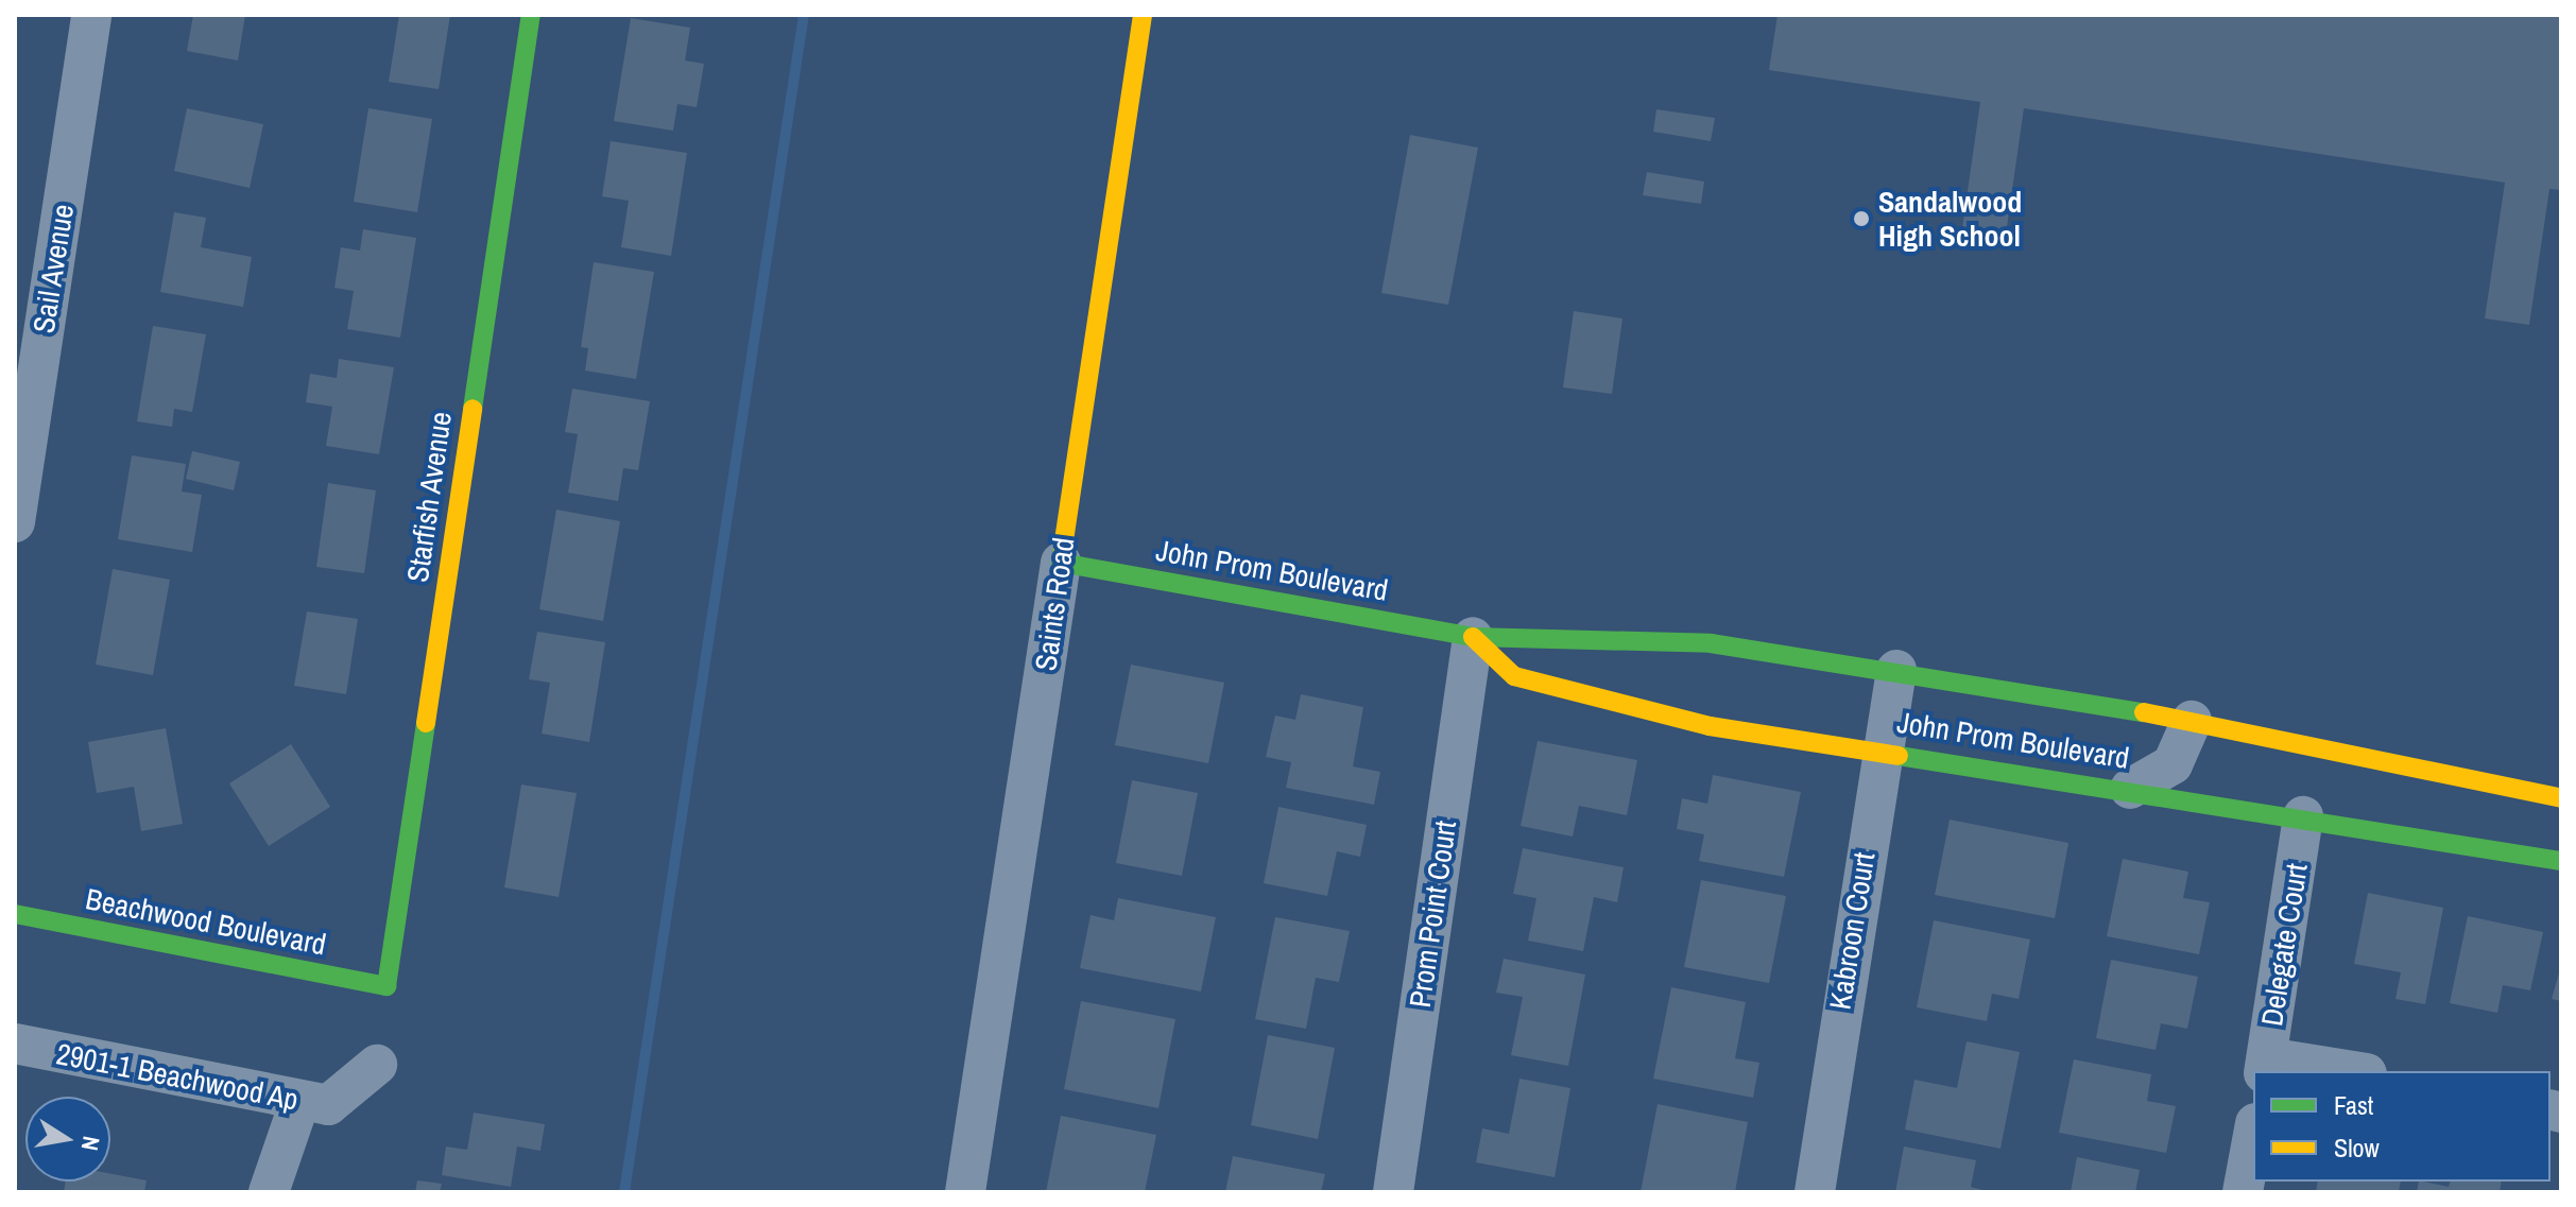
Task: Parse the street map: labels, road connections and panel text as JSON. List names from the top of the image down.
{
  "streets": {
    "street": [
      "Sail Avenue",
      "Starfish Avenue",
      "John Prom Boulevard",
      "Saints Road",
      "Prom Point Court",
      "Beachwood Boulevard",
      "Kabroon Court",
      "Delegate Court",
      "2901-1 Beachwood Ap"
    ]
  },
  "crossings": [
    ["Starfish Avenue", "Beachwood Boulevard"],
    ["John Prom Boulevard", "Saints Road"],
    ["John Prom Boulevard", "Prom Point Court"],
    ["John Prom Boulevard", "Kabroon Court"],
    ["John Prom Boulevard", "Delegate Court"]
  ],
  "places": ["Sandalwood High School"],
  "legend": ["Fast", "Slow"],
  "north": "right"
}
